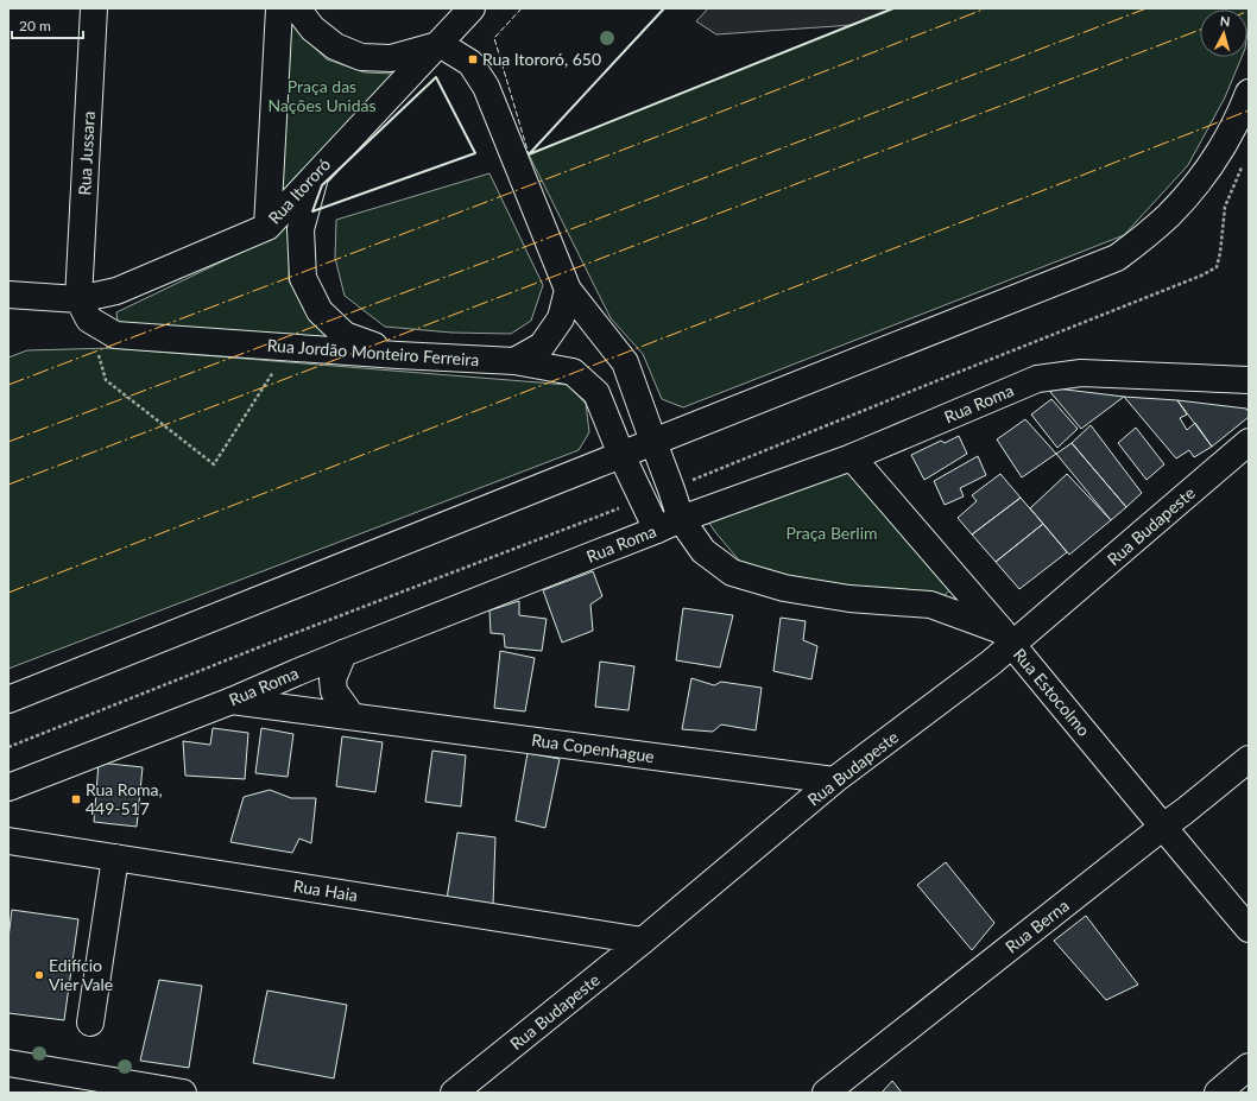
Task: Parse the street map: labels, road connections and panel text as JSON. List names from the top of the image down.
{
  "streets": {
    "street": [
      "Rua Jussara",
      "Rua Itororó",
      "Rua Jordão Monteiro Ferreira",
      "Rua Roma",
      "Rua Budapeste",
      "Rua Estocolmo",
      "Rua Copenhague",
      "Rua Haia",
      "Rua Berna"
    ]
  },
  "crossings": [
    ["Rua Jussara", "Rua Itororó"],
    ["Rua Jussara", "Rua Jordão Monteiro Ferreira"],
    ["Rua Itororó", "Rua Jordão Monteiro Ferreira"],
    ["Rua Jordão Monteiro Ferreira", "Rua Roma"],
    ["Rua Roma", "Rua Estocolmo"],
    ["Rua Roma", "Rua Copenhague"],
    ["Rua Budapeste", "Rua Estocolmo"],
    ["Rua Budapeste", "Rua Copenhague"],
    ["Rua Budapeste", "Rua Haia"],
    ["Rua Estocolmo", "Rua Berna"]
  ],
  "parks": ["Praça das Nações Unidas", "Praça Berlim"],
  "places": {
    "transit": ["Rua Itororó, 650", "Rua Roma, 449-517"],
    "other": ["Edifício Vier Vale"]
  },
  "scale_bar": "20 m",
  "north": "top"
}
